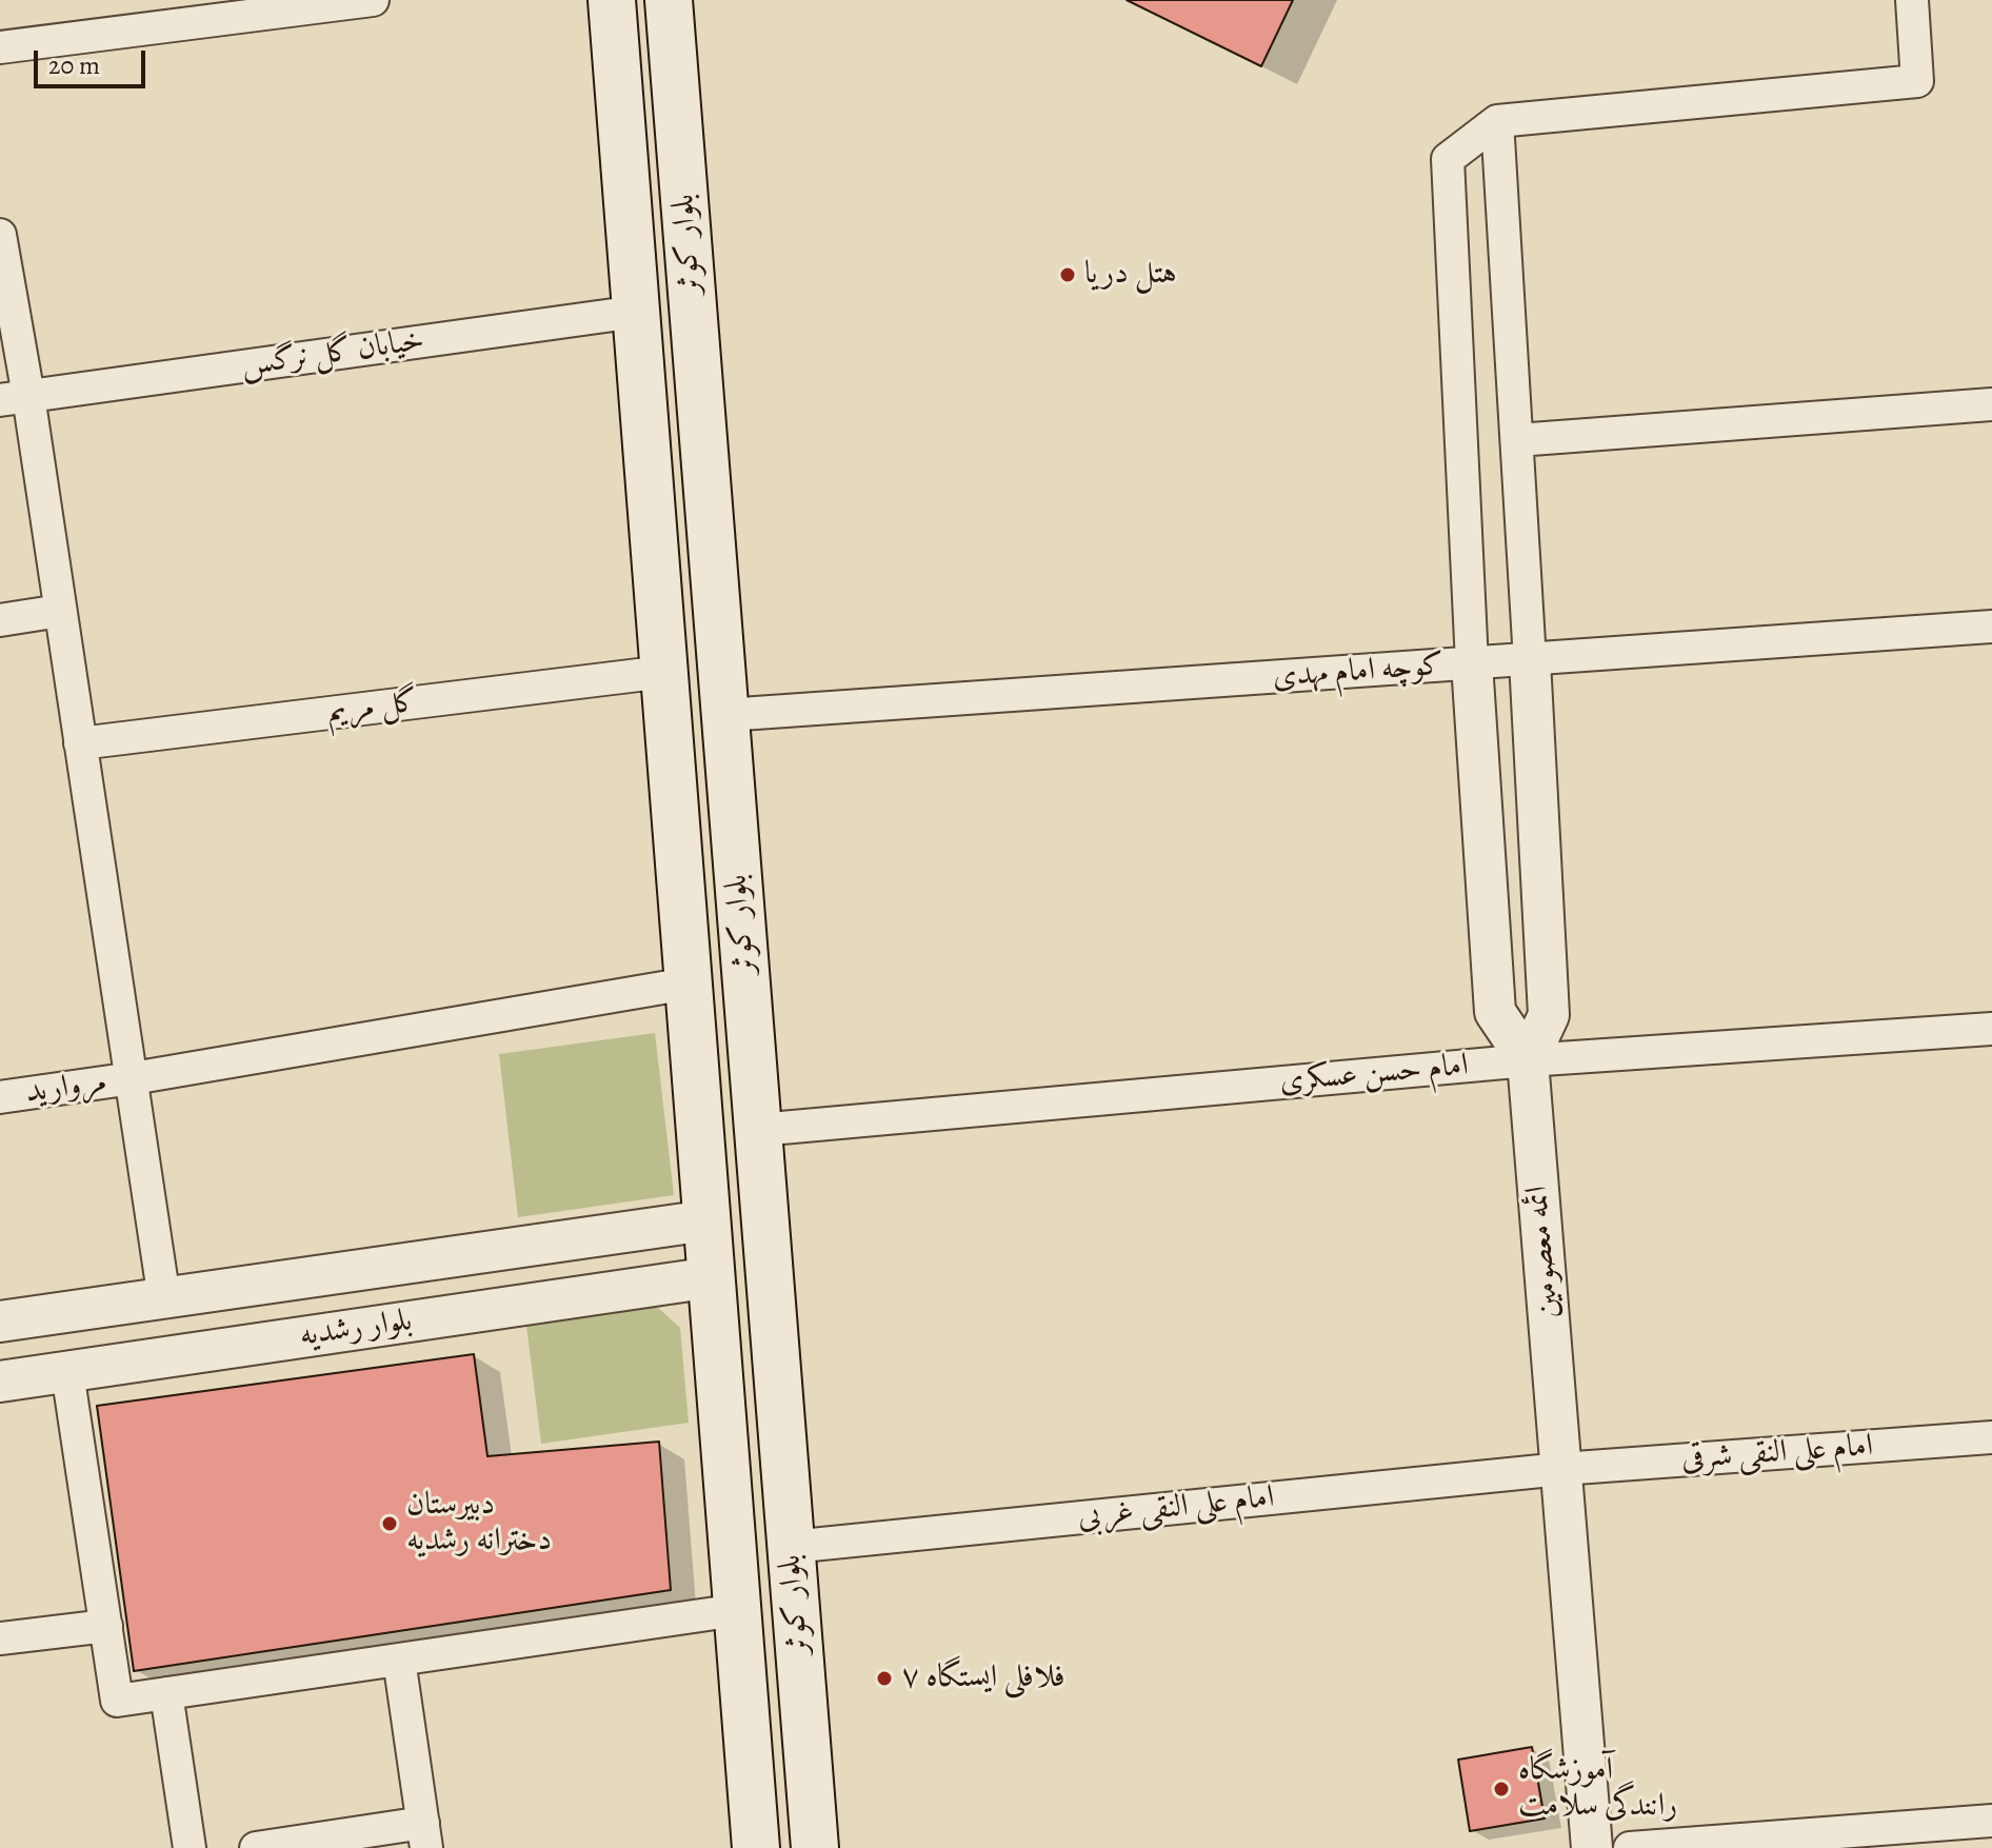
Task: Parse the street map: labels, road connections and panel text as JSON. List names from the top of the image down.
{
  "streets": {
    "main road": ["بلوار کوثر"],
    "street": [
      "خیابان گل نرگس",
      "کوچه امام مهدی",
      "گل مریم",
      "امام حسن عسکری",
      "مروارید",
      "ائمه معصومین",
      "بلوار رشدیه",
      "امام علی النقی شرقی",
      "امام علی النقی غربی"
    ]
  },
  "crossings": [
    ["بلوار کوثر", "خیابان گل نرگس"],
    ["بلوار کوثر", "کوچه امام مهدی"],
    ["بلوار کوثر", "گل مریم"],
    ["بلوار کوثر", "امام حسن عسکری"],
    ["بلوار کوثر", "مروارید"],
    ["بلوار کوثر", "بلوار رشدیه"],
    ["بلوار کوثر", "امام علی النقی غربی"],
    ["کوچه امام مهدی", "ائمه معصومین"],
    ["امام حسن عسکری", "ائمه معصومین"],
    ["ائمه معصومین", "امام علی النقی شرقی"],
    ["ائمه معصومین", "امام علی النقی غربی"],
    ["امام علی النقی شرقی", "امام علی النقی غربی"]
  ],
  "places": [
    "هتل دریا",
    "دبیرستان دخترانه رشدیه",
    "فلافلی ایستگاه ۷",
    "آموزشگاه رانندگی سلامت"
  ],
  "scale_bar": "20 m"
}
